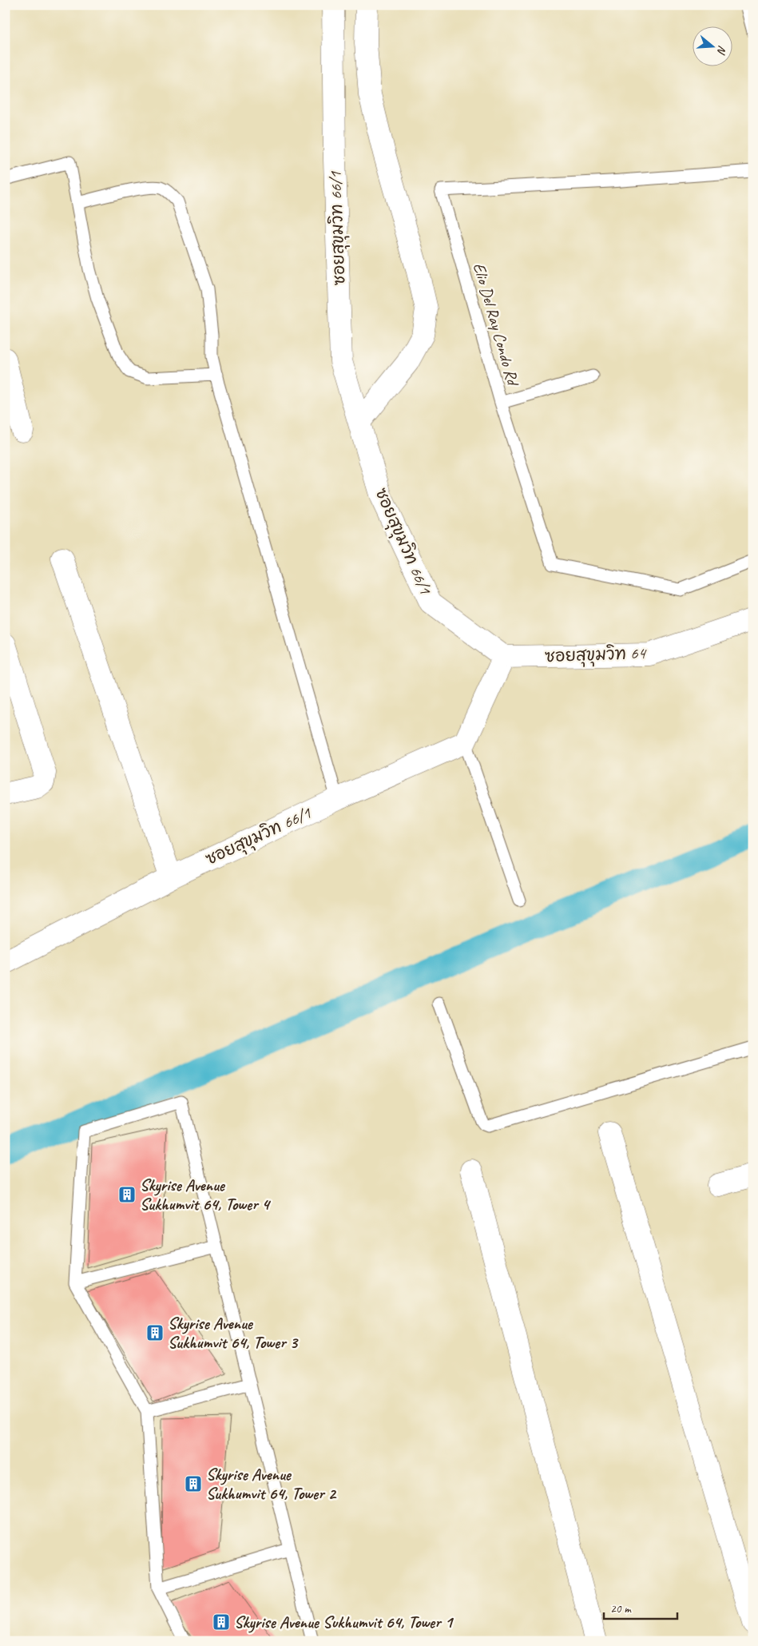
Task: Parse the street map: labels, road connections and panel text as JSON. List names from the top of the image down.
{
  "streets": {
    "street": ["ซอยสุขุมวิท 66/1", "ซอยสุขุมวิท 64"],
    "lane": ["Elio Del Ray Condo Rd"]
  },
  "crossings": [
    ["ซอยสุขุมวิท 66/1", "ซอยสุขุมวิท 64"]
  ],
  "places": {
    "building": [
      "Skyrise Avenue Sukhumvit 64, Tower 4",
      "Skyrise Avenue Sukhumvit 64, Tower 3",
      "Skyrise Avenue Sukhumvit 64, Tower 2",
      "Skyrise Avenue Sukhumvit 64, Tower 1"
    ]
  },
  "scale_bar": "20 m",
  "north": "right"
}
